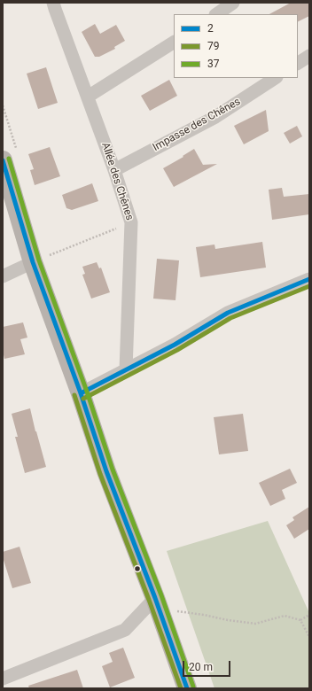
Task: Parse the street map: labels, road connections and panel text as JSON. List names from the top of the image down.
{
  "streets": {
    "street": ["Impasse des Chênes", "Allée des Chênes"]
  },
  "crossings": [
    ["Impasse des Chênes", "Allée des Chênes"]
  ],
  "lines": ["transit line 37", "transit line 2", "transit line 79"],
  "legend": ["2", "79", "37"],
  "scale_bar": "20 m"
}
